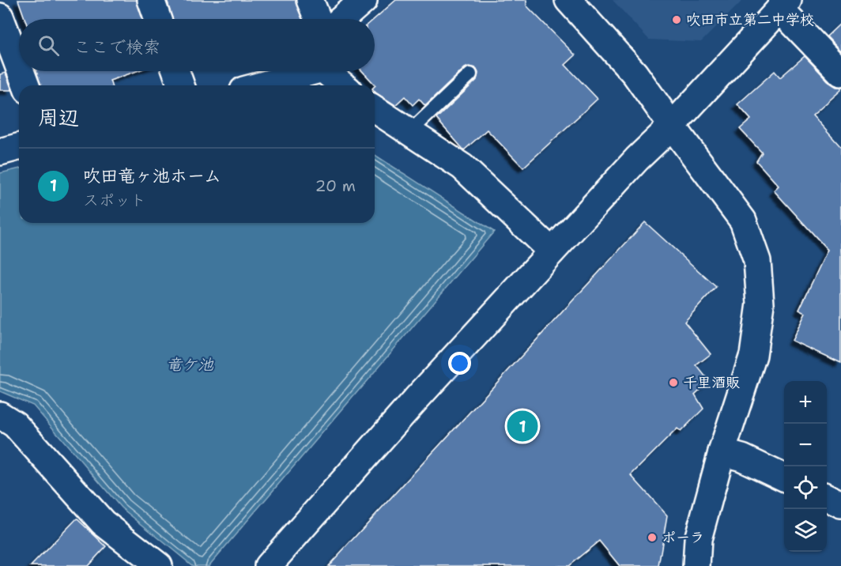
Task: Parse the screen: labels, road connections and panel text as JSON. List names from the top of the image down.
{
  "water": ["竜ケ池"],
  "places": ["吹田市立第二中学校", "千里酒販", "ポーラ"],
  "page": {
    "search": "ここで検索",
    "heading": "周辺",
    "list": [
      {
        "mark": "1",
        "name": "吹田竜ヶ池ホーム",
        "note": "スポット",
        "value": "20 m"
      }
    ],
    "map_buttons": ["+", "−"],
    "pins": "1"
  }
}
